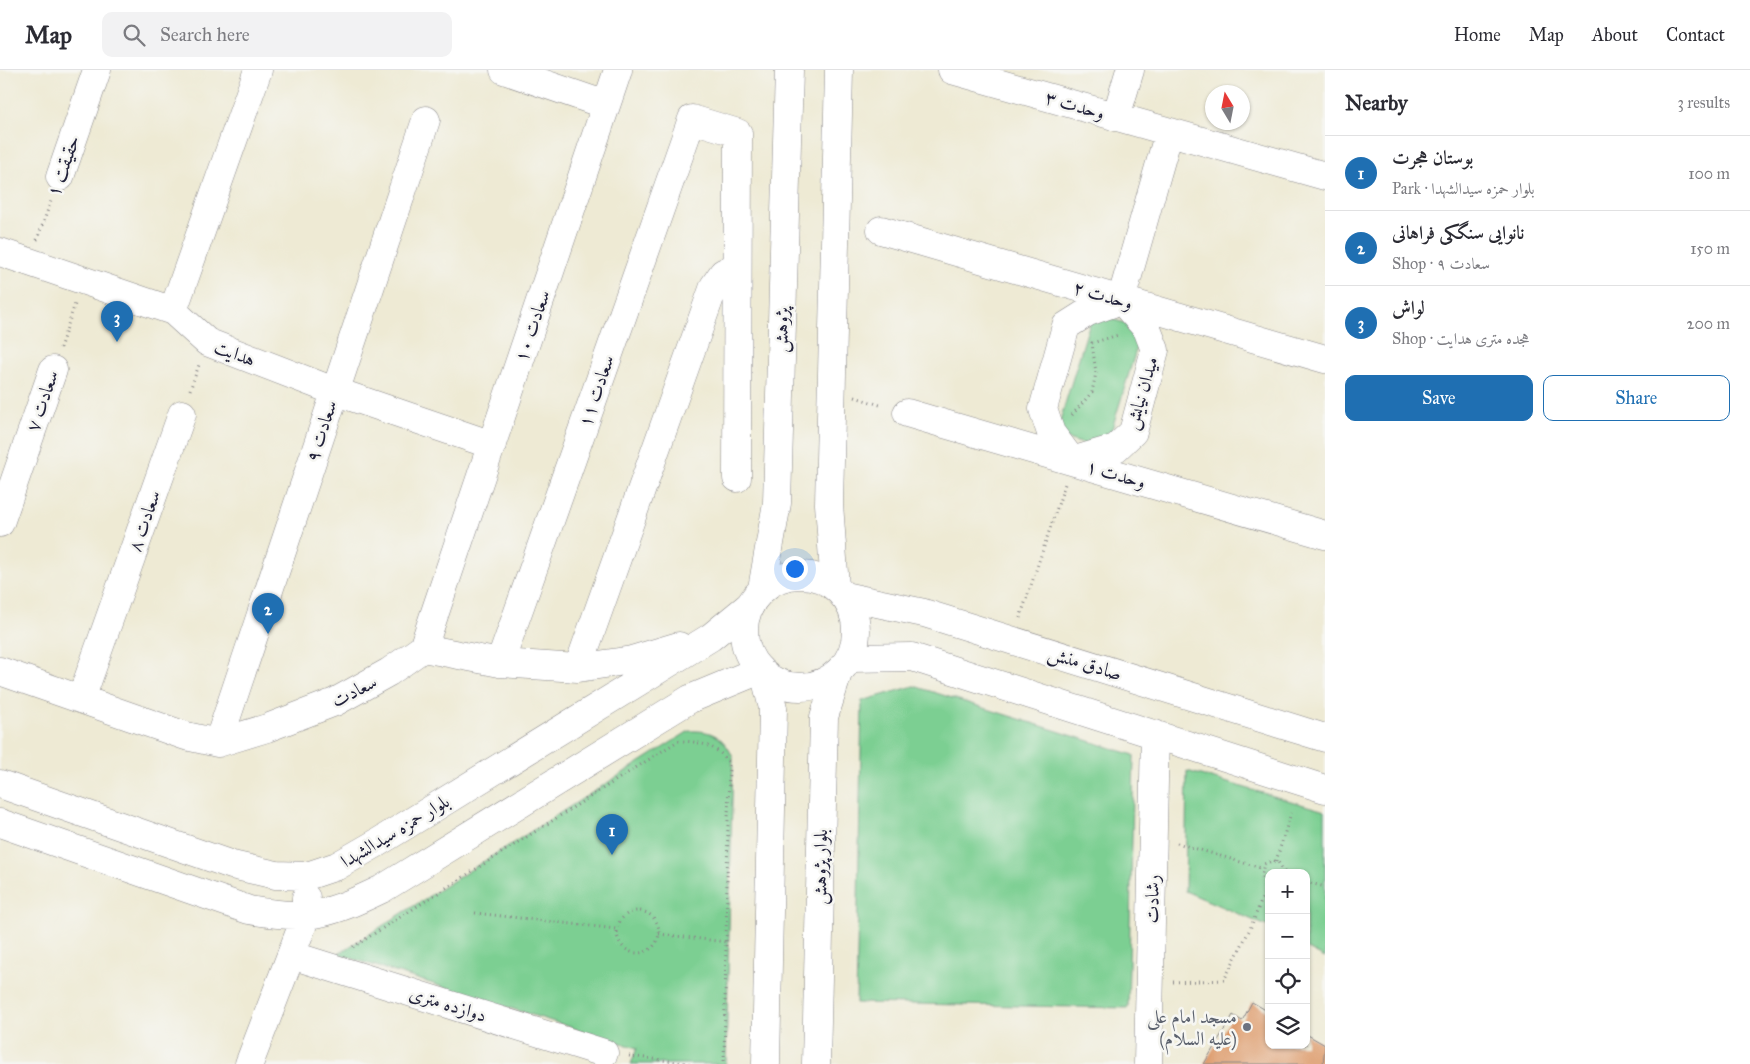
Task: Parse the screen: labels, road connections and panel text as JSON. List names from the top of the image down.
{
  "streets": {
    "street": [
      "وحدت ۳",
      "حقیقت ۱",
      "وحدت ۲",
      "سعادت ۱۰",
      "پژوهش",
      "هدایت",
      "سعادت ۱۱",
      "میدان نیایش",
      "سعادت ۷",
      "سعادت ۹",
      "وحدت ۱",
      "سعادت ۸",
      "صادق منش",
      "سعادت",
      "بلوار حمزه سیدالشهدا",
      "بلوار پژوهش",
      "رشادت",
      "دوازده متری"
    ]
  },
  "crossings": [
    ["وحدت ۲", "میدان نیایش"],
    ["وحدت ۲", "وحدت ۱"],
    ["سعادت ۱۰", "هدایت"],
    ["سعادت ۱۰", "سعادت"],
    ["پژوهش", "صادق منش"],
    ["پژوهش", "بلوار حمزه سیدالشهدا"],
    ["پژوهش", "بلوار پژوهش"],
    ["هدایت", "سعادت ۹"],
    ["میدان نیایش", "وحدت ۱"],
    ["سعادت ۹", "سعادت"],
    ["سعادت ۸", "سعادت"],
    ["صادق منش", "بلوار حمزه سیدالشهدا"],
    ["صادق منش", "بلوار پژوهش"],
    ["بلوار حمزه سیدالشهدا", "بلوار پژوهش"]
  ],
  "places": ["مسجد امام علی (علیه السلام)"],
  "north": "top",
  "page": {
    "header": "Map",
    "search": "Search here",
    "nav": [
      "Home",
      "Map",
      "About",
      "Contact"
    ],
    "heading": ["Nearby", "3 results"],
    "list": [
      {
        "mark": "1",
        "name": "بوستان هجرت",
        "note": "Park · بلوار حمزه سیدالشهدا",
        "value": "100 m"
      },
      {
        "mark": "2",
        "name": "نانوایی سنگکی فراهانی",
        "note": "Shop · سعادت ۹",
        "value": "150 m"
      },
      {
        "mark": "3",
        "name": "لواش",
        "note": "Shop · هجده متری هدایت",
        "value": "200 m"
      }
    ],
    "pins": ["3", "2", "1"],
    "buttons": ["Save", "Share"],
    "map_buttons": ["+", "−"]
  }
}
